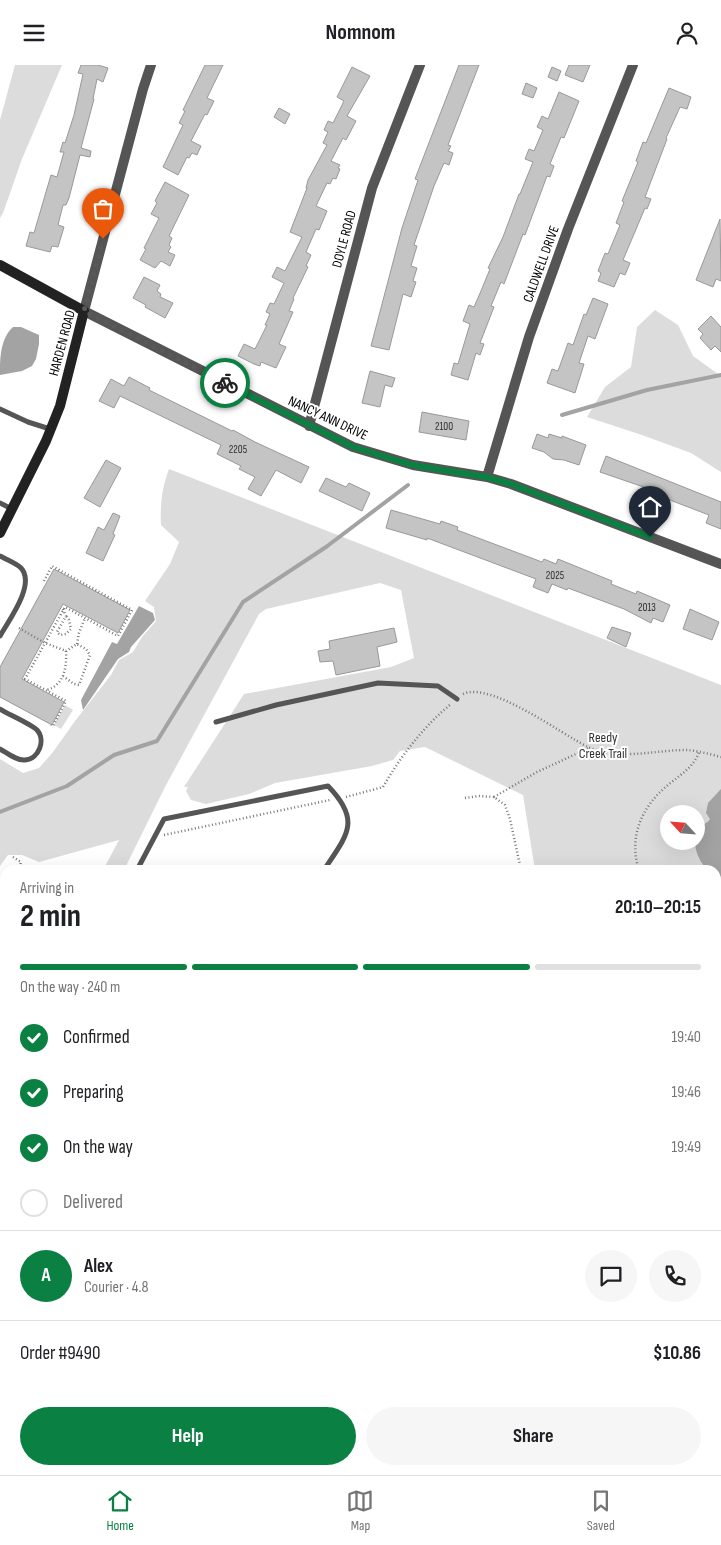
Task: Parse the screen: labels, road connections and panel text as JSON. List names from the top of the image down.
{
  "streets": {
    "street": [
      "DOYLE ROAD",
      "CALDWELL DRIVE",
      "HARDEN ROAD",
      "NANCY ANN DRIVE"
    ]
  },
  "crossings": [
    ["DOYLE ROAD", "NANCY ANN DRIVE"],
    ["CALDWELL DRIVE", "NANCY ANN DRIVE"],
    ["HARDEN ROAD", "NANCY ANN DRIVE"]
  ],
  "parks": ["Reedy Creek Trail"],
  "house_numbers": [
    "2100",
    "2205",
    "2025",
    "2013"
  ],
  "north": "top left",
  "page": {
    "header": "Nomnom",
    "heading": ["2 min", "Arriving in", "20:10–20:15"],
    "panel": [
      "Alex",
      "Courier · 4.8",
      "Order #9490",
      "$10.86"
    ],
    "bar": "On the way · 240 m",
    "list": [
      ["Confirmed", "19:40"],
      ["Preparing", "19:46"],
      ["On the way", "19:49"],
      "Delivered"
    ],
    "round": "A",
    "buttons": ["Help", "Share"],
    "tabs": ["Home", "Map", "Saved"]
  }
}
